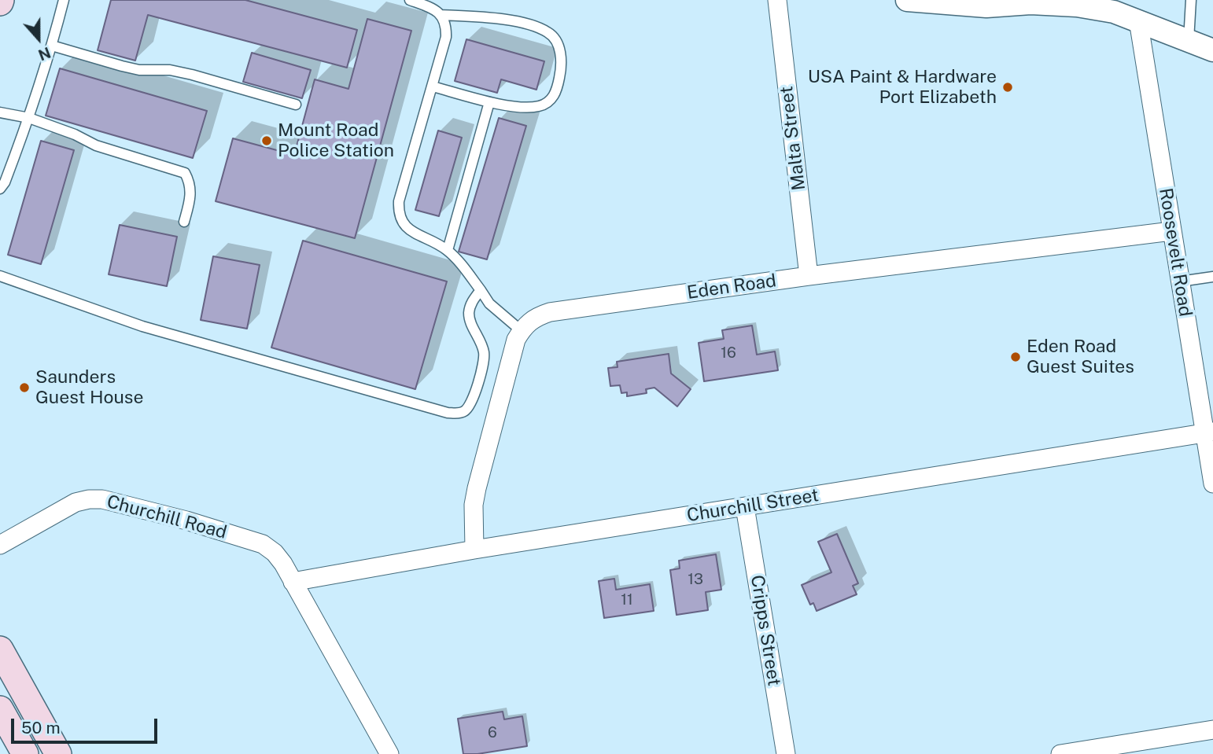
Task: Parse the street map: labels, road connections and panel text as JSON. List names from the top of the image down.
{
  "streets": {
    "street": [
      "Malta Street",
      "Roosevelt Road",
      "Eden Road",
      "Churchill Street",
      "Churchill Road",
      "Cripps Street"
    ]
  },
  "crossings": [
    ["Malta Street", "Eden Road"],
    ["Roosevelt Road", "Eden Road"],
    ["Roosevelt Road", "Churchill Street"],
    ["Churchill Street", "Churchill Road"],
    ["Churchill Street", "Cripps Street"]
  ],
  "places": [
    "USA Paint & Hardware Port Elizabeth",
    "Mount Road Police Station",
    "Eden Road Guest Suites",
    "Saunders Guest House"
  ],
  "house_numbers": [
    "16",
    "13",
    "11",
    "6"
  ],
  "scale_bar": "50 m",
  "north": "bottom"
}
